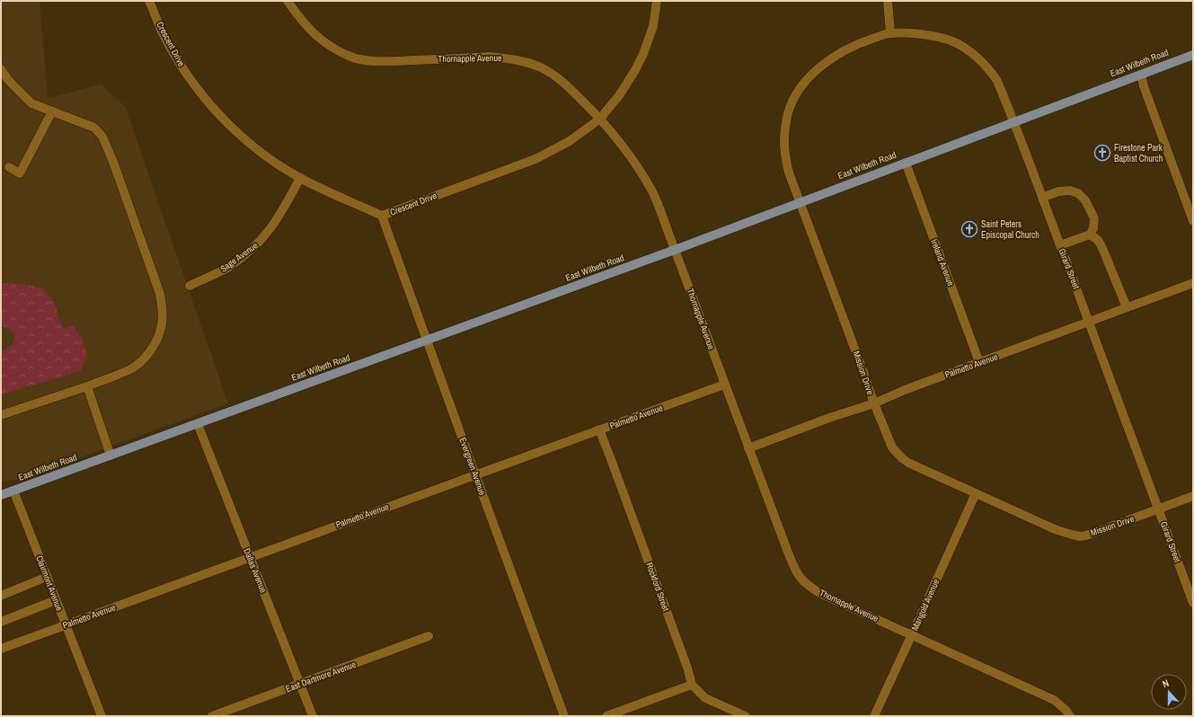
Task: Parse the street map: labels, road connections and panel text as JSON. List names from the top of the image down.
{
  "streets": {
    "main road": ["East Wilbeth Road"],
    "street": [
      "Crescent Drive",
      "Thornapple Avenue",
      "Sage Avenue",
      "Ireland Avenue",
      "Girard Street",
      "Palmetto Avenue",
      "Mission Drive",
      "Evergreen Avenue",
      "Dallas Avenue",
      "Clairmont Avenue",
      "Rockford Street",
      "Marigold Avenue",
      "East Dartmore Avenue"
    ]
  },
  "crossings": [
    ["Crescent Drive", "Thornapple Avenue"],
    ["Crescent Drive", "Sage Avenue"],
    ["Crescent Drive", "Evergreen Avenue"],
    ["Thornapple Avenue", "East Wilbeth Road"],
    ["Thornapple Avenue", "Palmetto Avenue"],
    ["Thornapple Avenue", "Marigold Avenue"],
    ["East Wilbeth Road", "Ireland Avenue"],
    ["East Wilbeth Road", "Girard Street"],
    ["East Wilbeth Road", "Mission Drive"],
    ["East Wilbeth Road", "Evergreen Avenue"],
    ["East Wilbeth Road", "Dallas Avenue"],
    ["East Wilbeth Road", "Clairmont Avenue"],
    ["Ireland Avenue", "Palmetto Avenue"],
    ["Girard Street", "Palmetto Avenue"],
    ["Girard Street", "Mission Drive"],
    ["Palmetto Avenue", "Mission Drive"],
    ["Palmetto Avenue", "Evergreen Avenue"],
    ["Palmetto Avenue", "Dallas Avenue"],
    ["Palmetto Avenue", "Clairmont Avenue"],
    ["Palmetto Avenue", "Rockford Street"],
    ["Mission Drive", "Marigold Avenue"],
    ["Dallas Avenue", "East Dartmore Avenue"]
  ],
  "places": {
    "church": ["Firestone Park Baptist Church", "Saint Peters Episcopal Church"]
  },
  "north": "top"
}
